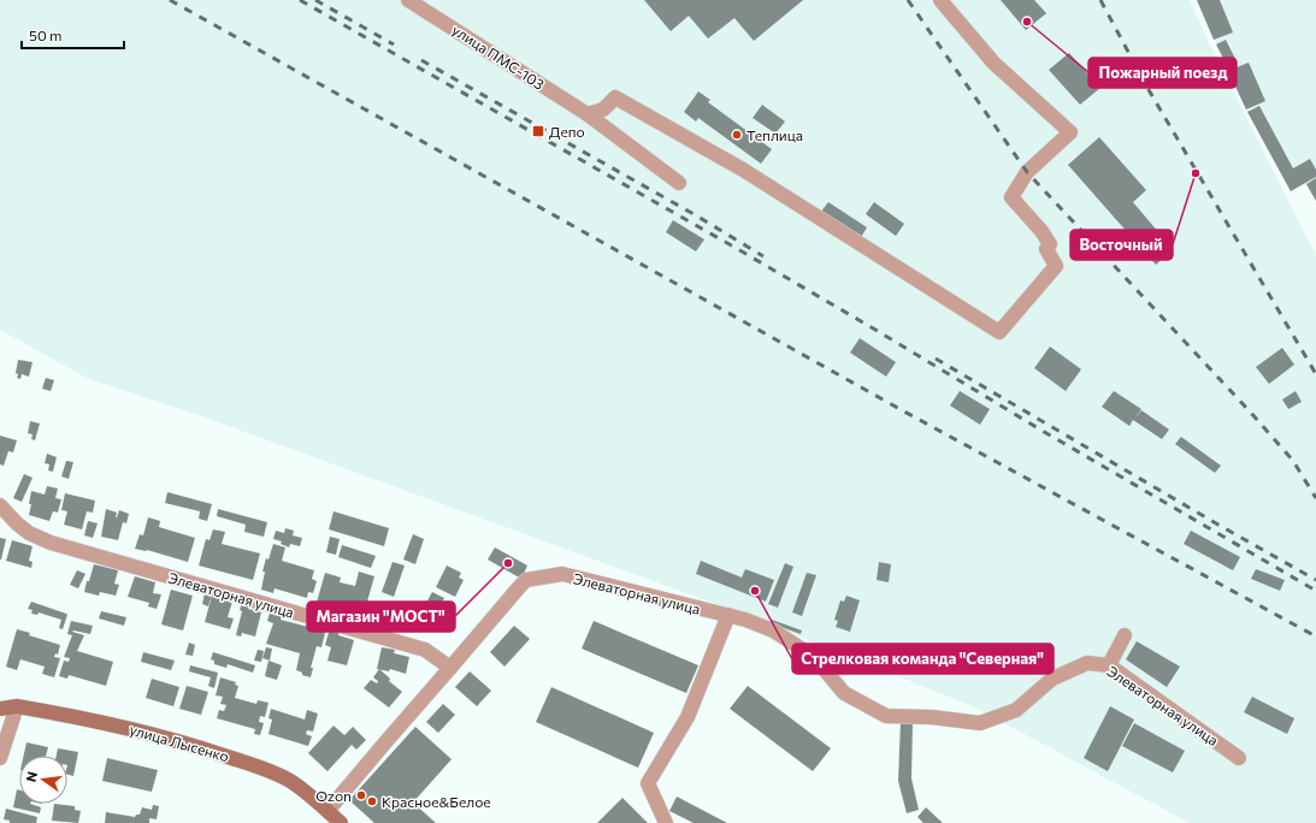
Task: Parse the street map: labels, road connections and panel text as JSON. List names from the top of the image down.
{
  "streets": {
    "main road": ["улица Лысенко"],
    "street": ["улица ПМС-103", "Элеваторная улица"]
  },
  "places": {
    "other": [
      "Пожарный поезд",
      "Теплица",
      "Восточный",
      "Магазин \"МОСТ\"",
      "Стрелковая команда \"Северная\"",
      "Ozon",
      "Красное&Белое"
    ],
    "transit": ["Депо"]
  },
  "scale_bar": "50 m",
  "north": "left"
}
